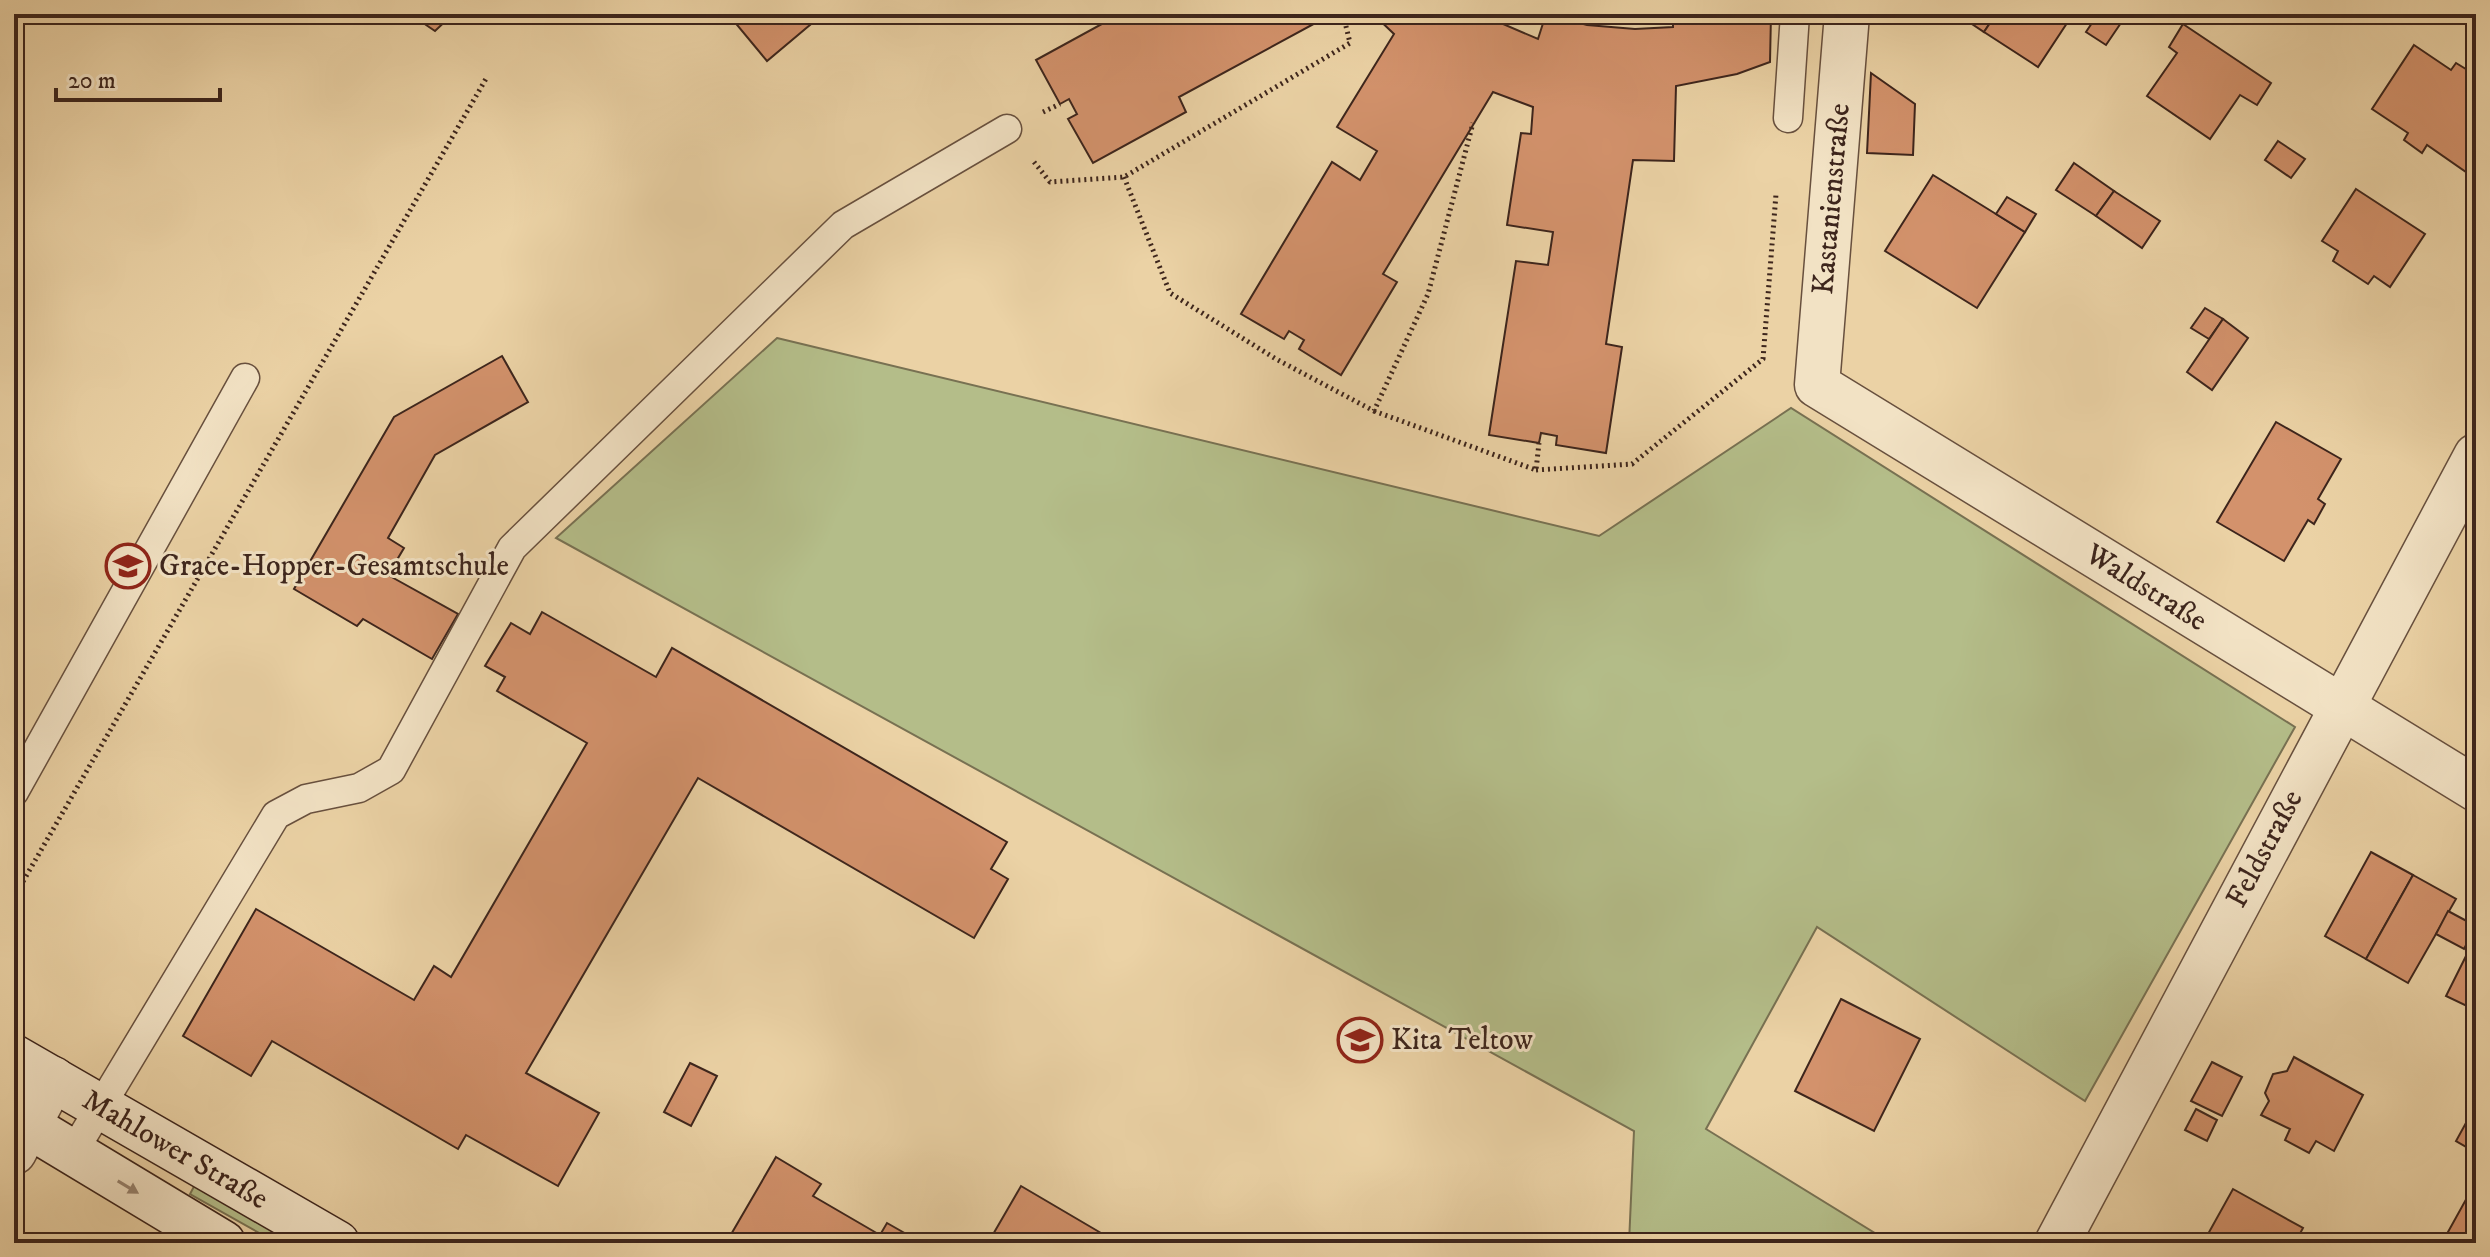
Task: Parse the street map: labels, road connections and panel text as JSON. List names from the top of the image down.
{
  "streets": {
    "street": [
      "Kastanienstraße",
      "Waldstraße",
      "Feldstraße",
      "Mahlower Straße"
    ]
  },
  "crossings": [
    ["Kastanienstraße", "Waldstraße"],
    ["Waldstraße", "Feldstraße"]
  ],
  "places": {
    "school or university": ["Grace-Hopper-Gesamtschule", "Kita Teltow"]
  },
  "scale_bar": "20 m"
}
